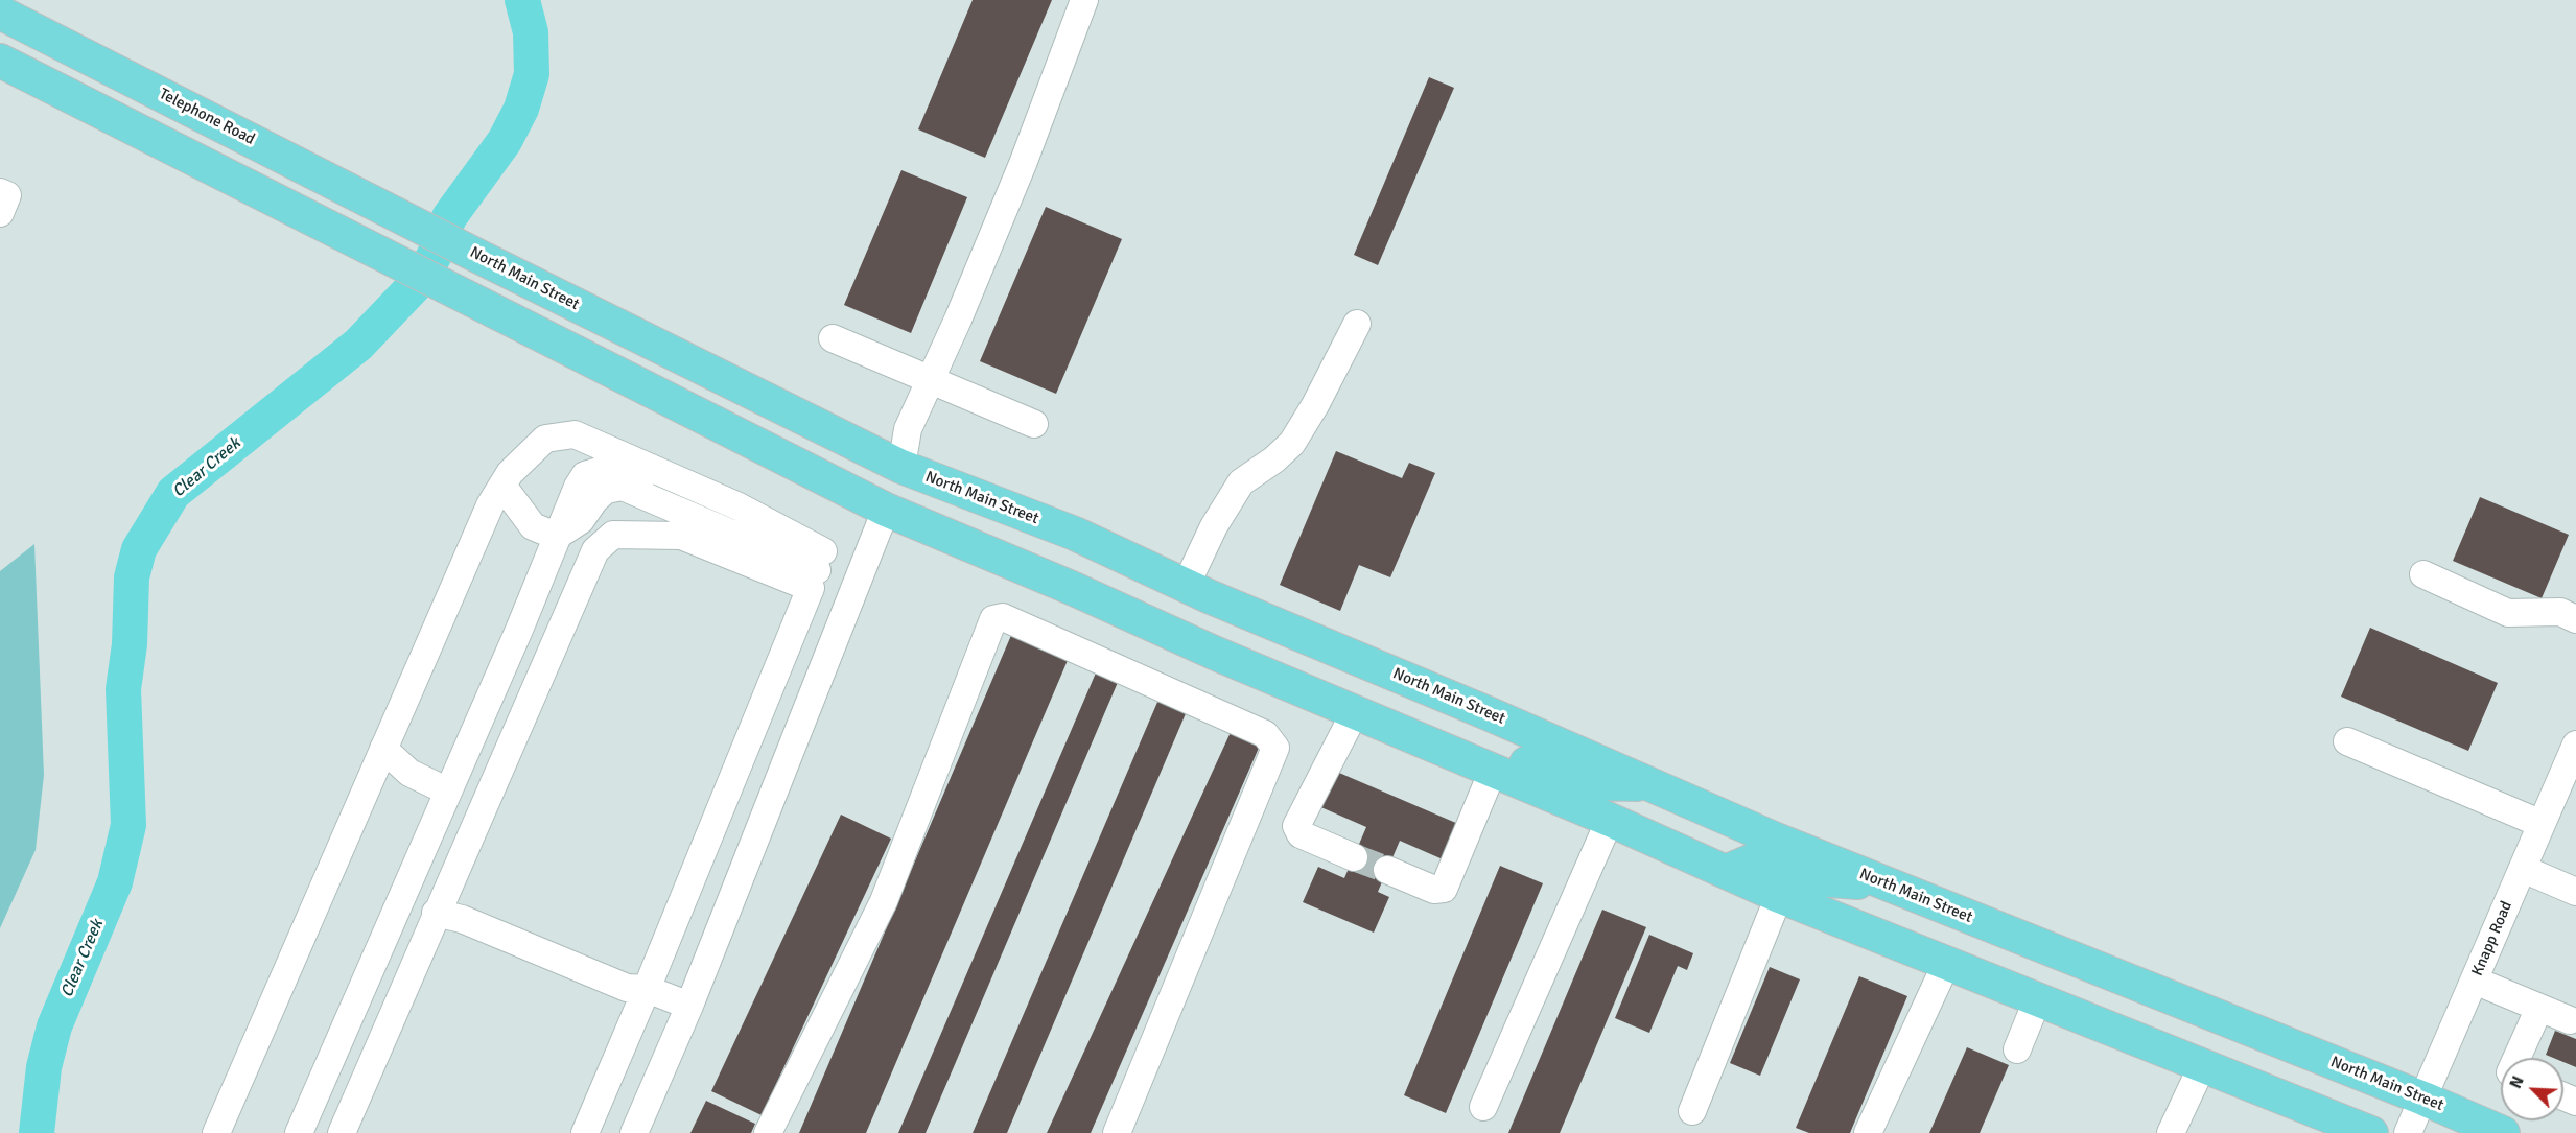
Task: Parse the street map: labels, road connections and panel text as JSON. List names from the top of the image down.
{
  "streets": {
    "main road": ["Telephone Road", "North Main Street"],
    "street": ["Knapp Road"]
  },
  "crossings": [
    ["Telephone Road", "North Main Street"],
    ["North Main Street", "Knapp Road"]
  ],
  "water": ["Clear Creek"],
  "north": "top left"
}
